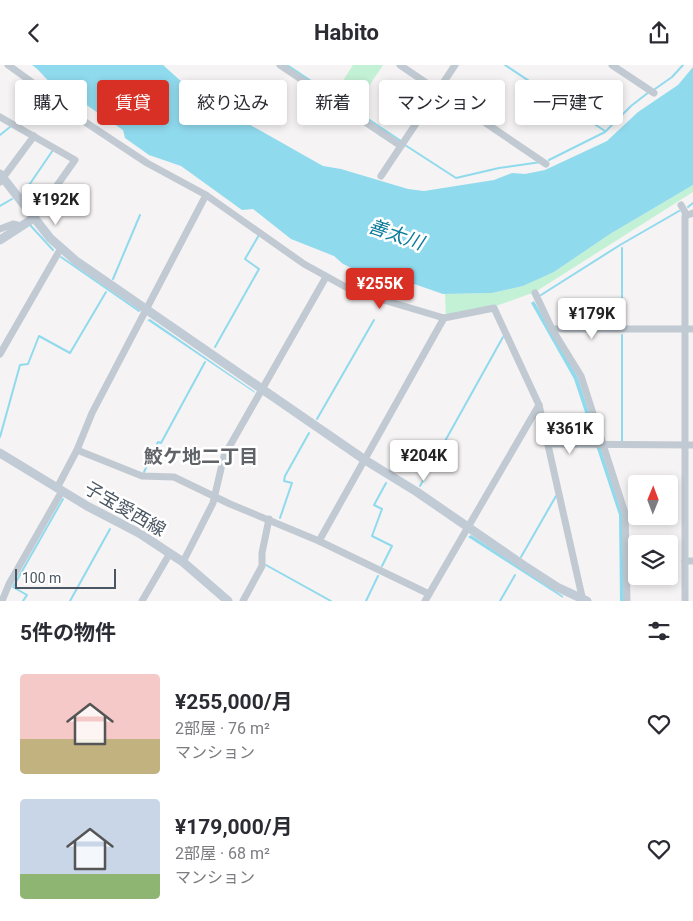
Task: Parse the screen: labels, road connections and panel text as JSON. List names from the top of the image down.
{
  "streets": {
    "street": ["子宝愛西線"]
  },
  "districts": ["鮫ケ地二丁目"],
  "water": ["善太川"],
  "scale_bar": "100 m",
  "north": "top",
  "page": {
    "header": "Habito",
    "chip": [
      "購入",
      "賃貸",
      "絞り込み",
      "新着",
      "マンション",
      "一戸建て"
    ],
    "price": [
      "¥192K",
      "¥255K",
      "¥179K",
      "¥361K",
      "¥204K"
    ],
    "scale": "100 m",
    "heading": "5件の物件",
    "list": [
      {
        "name": "¥255,000/月",
        "note": "2部屋 · 76 m² · マンション"
      },
      {
        "name": "¥179,000/月",
        "note": "2部屋 · 68 m² · マンション"
      }
    ]
  }
}
